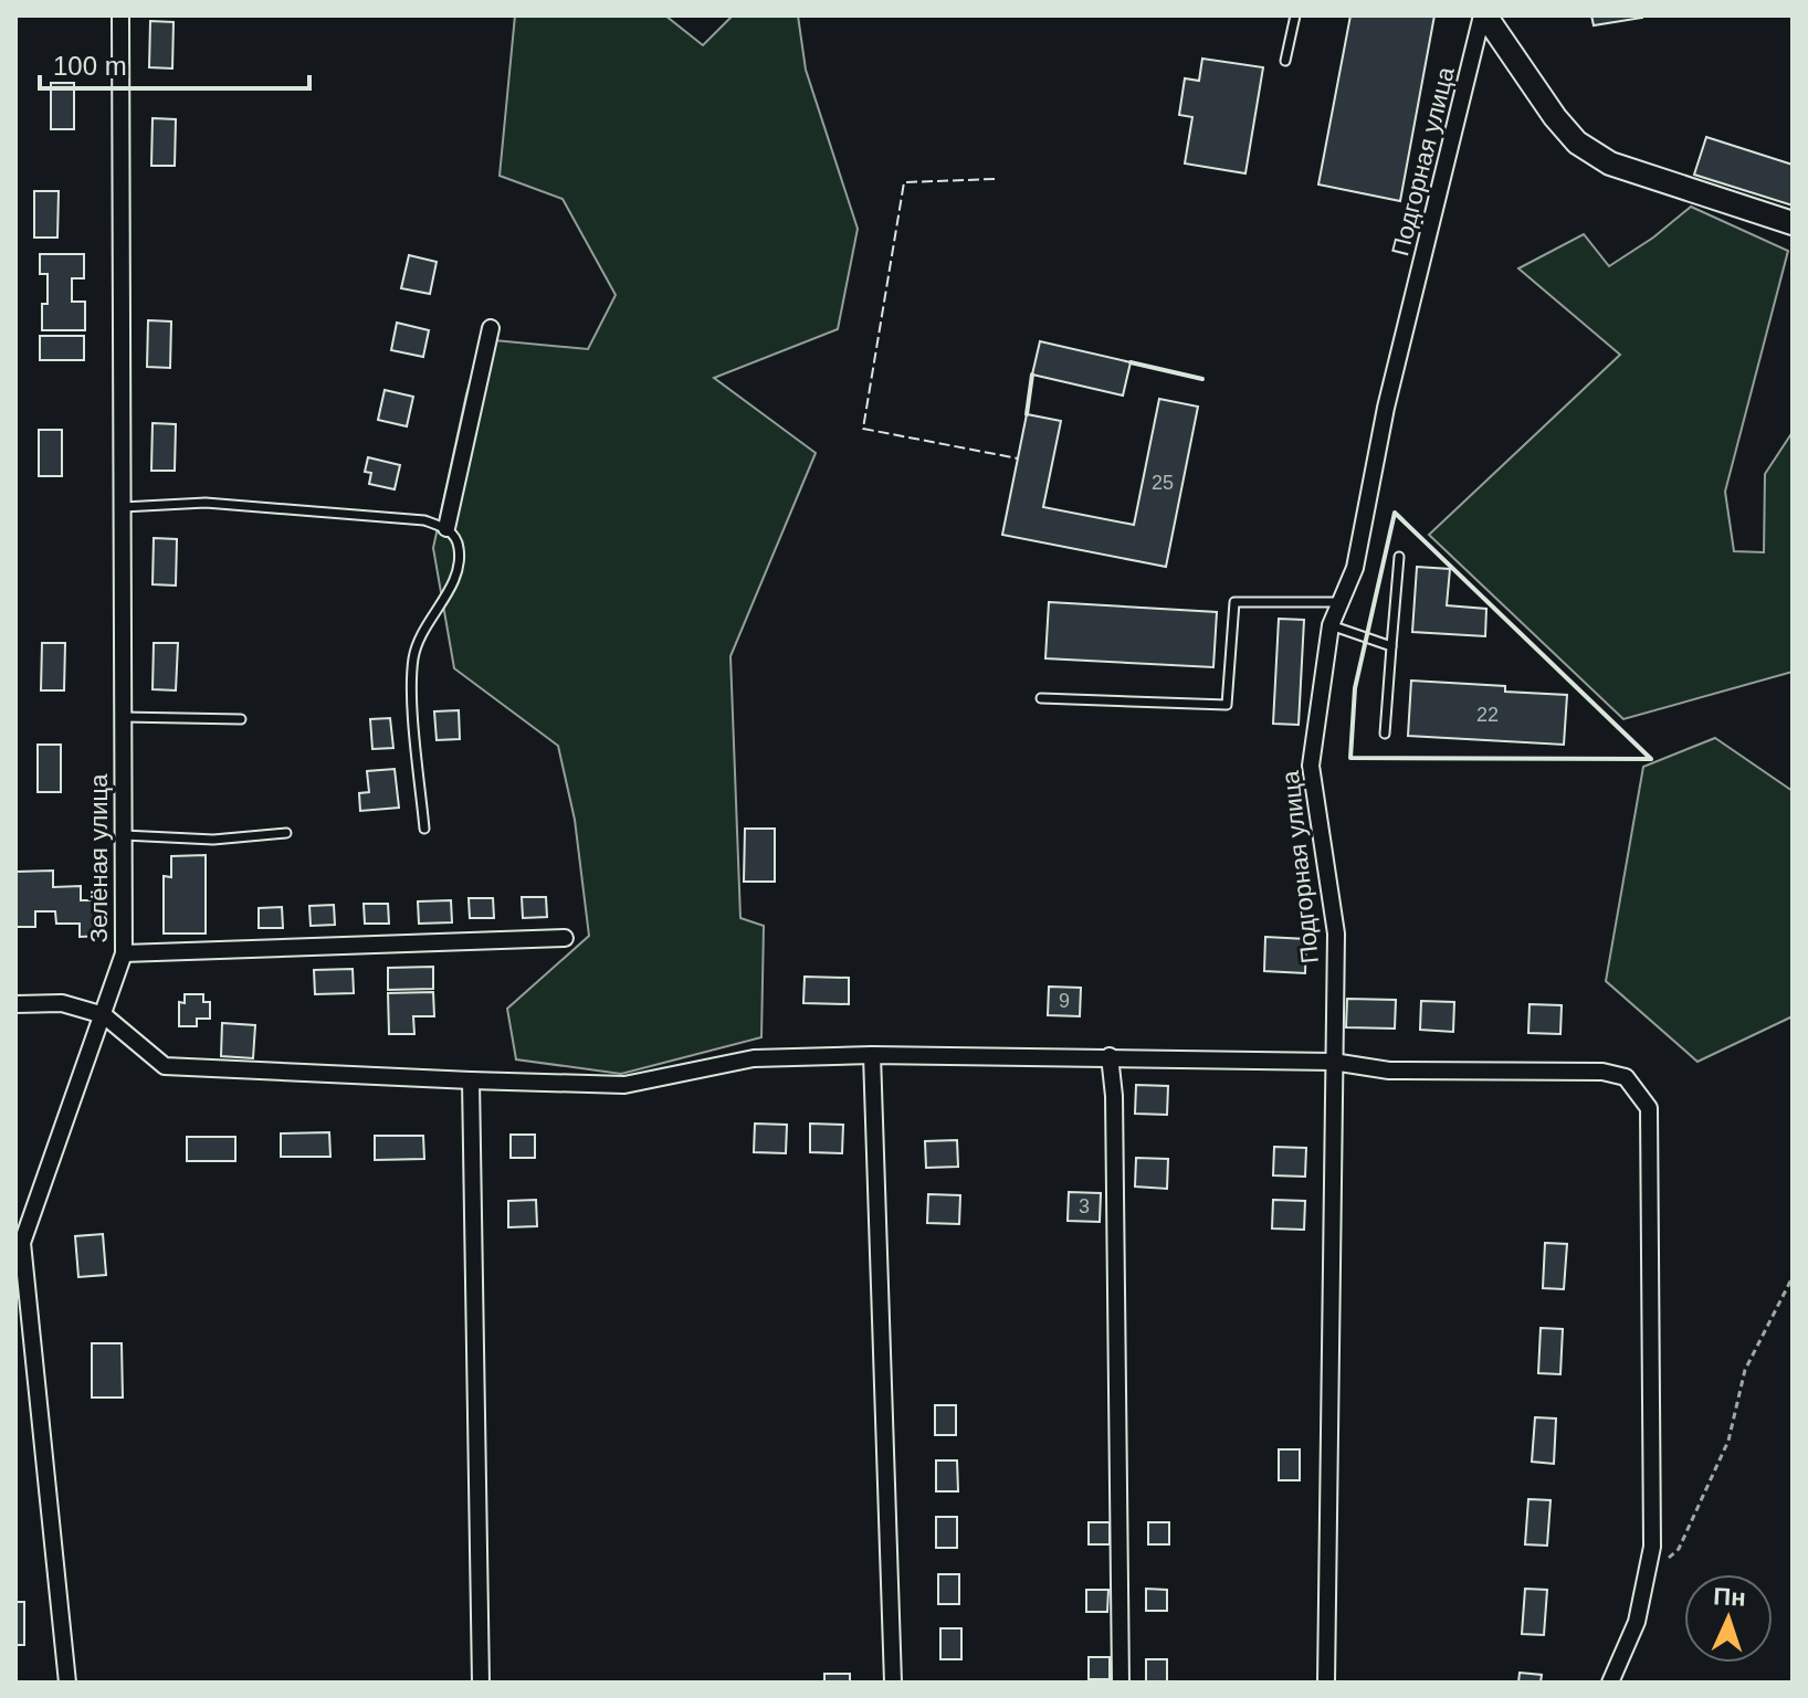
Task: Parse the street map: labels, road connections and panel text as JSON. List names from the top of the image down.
{
  "streets": {
    "street": ["Подгорная улица", "Зелёная улица"]
  },
  "house_numbers": [
    "25",
    "22",
    "9",
    "3"
  ],
  "scale_bar": "100 m",
  "north": "top"
}
